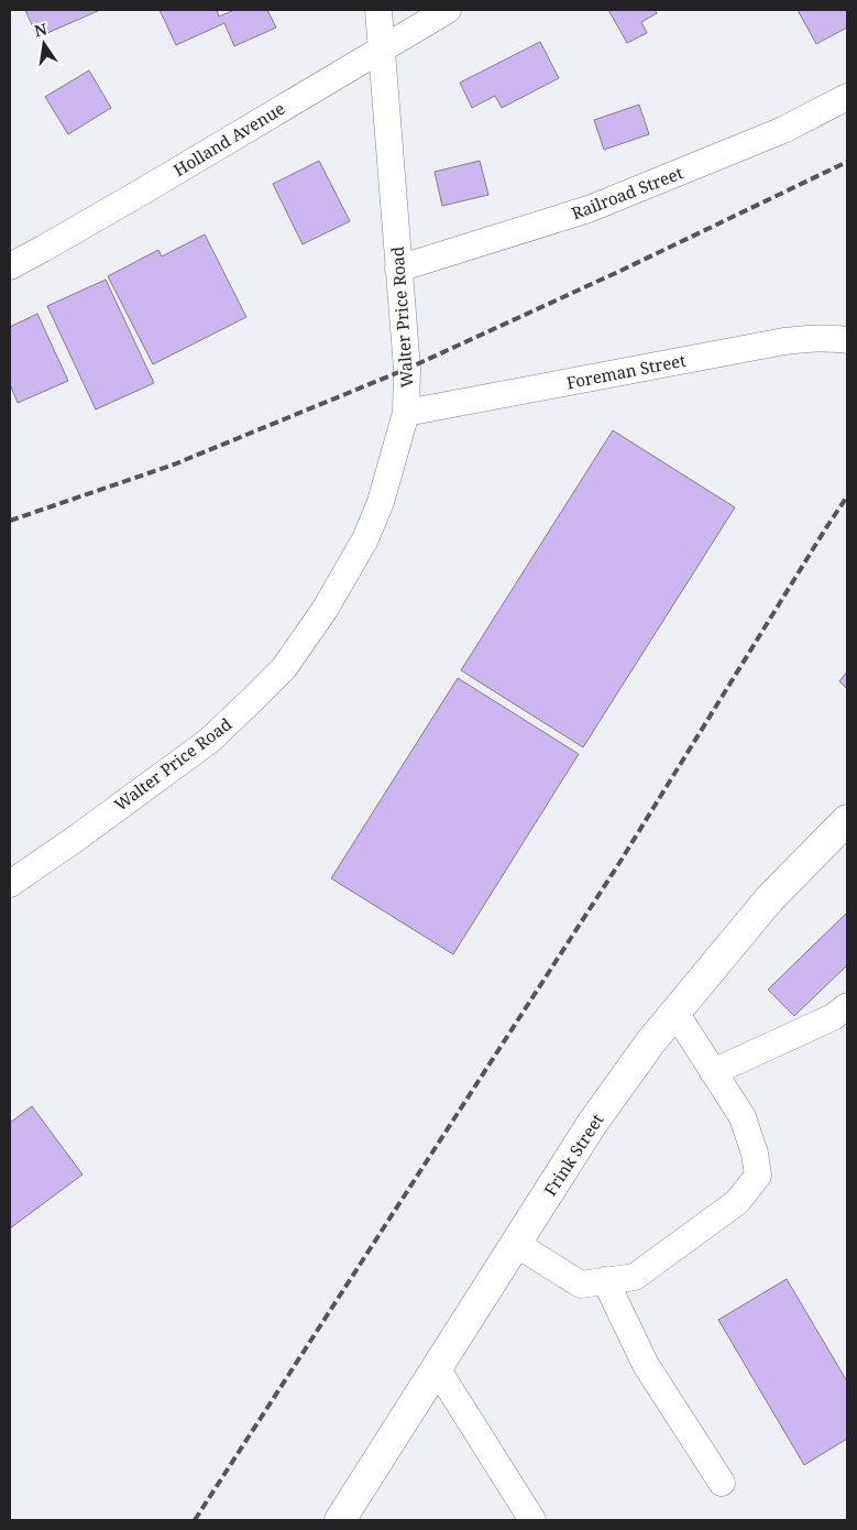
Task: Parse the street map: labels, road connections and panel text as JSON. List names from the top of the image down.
{
  "streets": {
    "main road": ["Frink Street"],
    "street": [
      "Holland Avenue",
      "Railroad Street",
      "Walter Price Road",
      "Foreman Street"
    ]
  },
  "crossings": [
    ["Holland Avenue", "Walter Price Road"],
    ["Railroad Street", "Walter Price Road"],
    ["Walter Price Road", "Foreman Street"]
  ],
  "north": "top"
}
